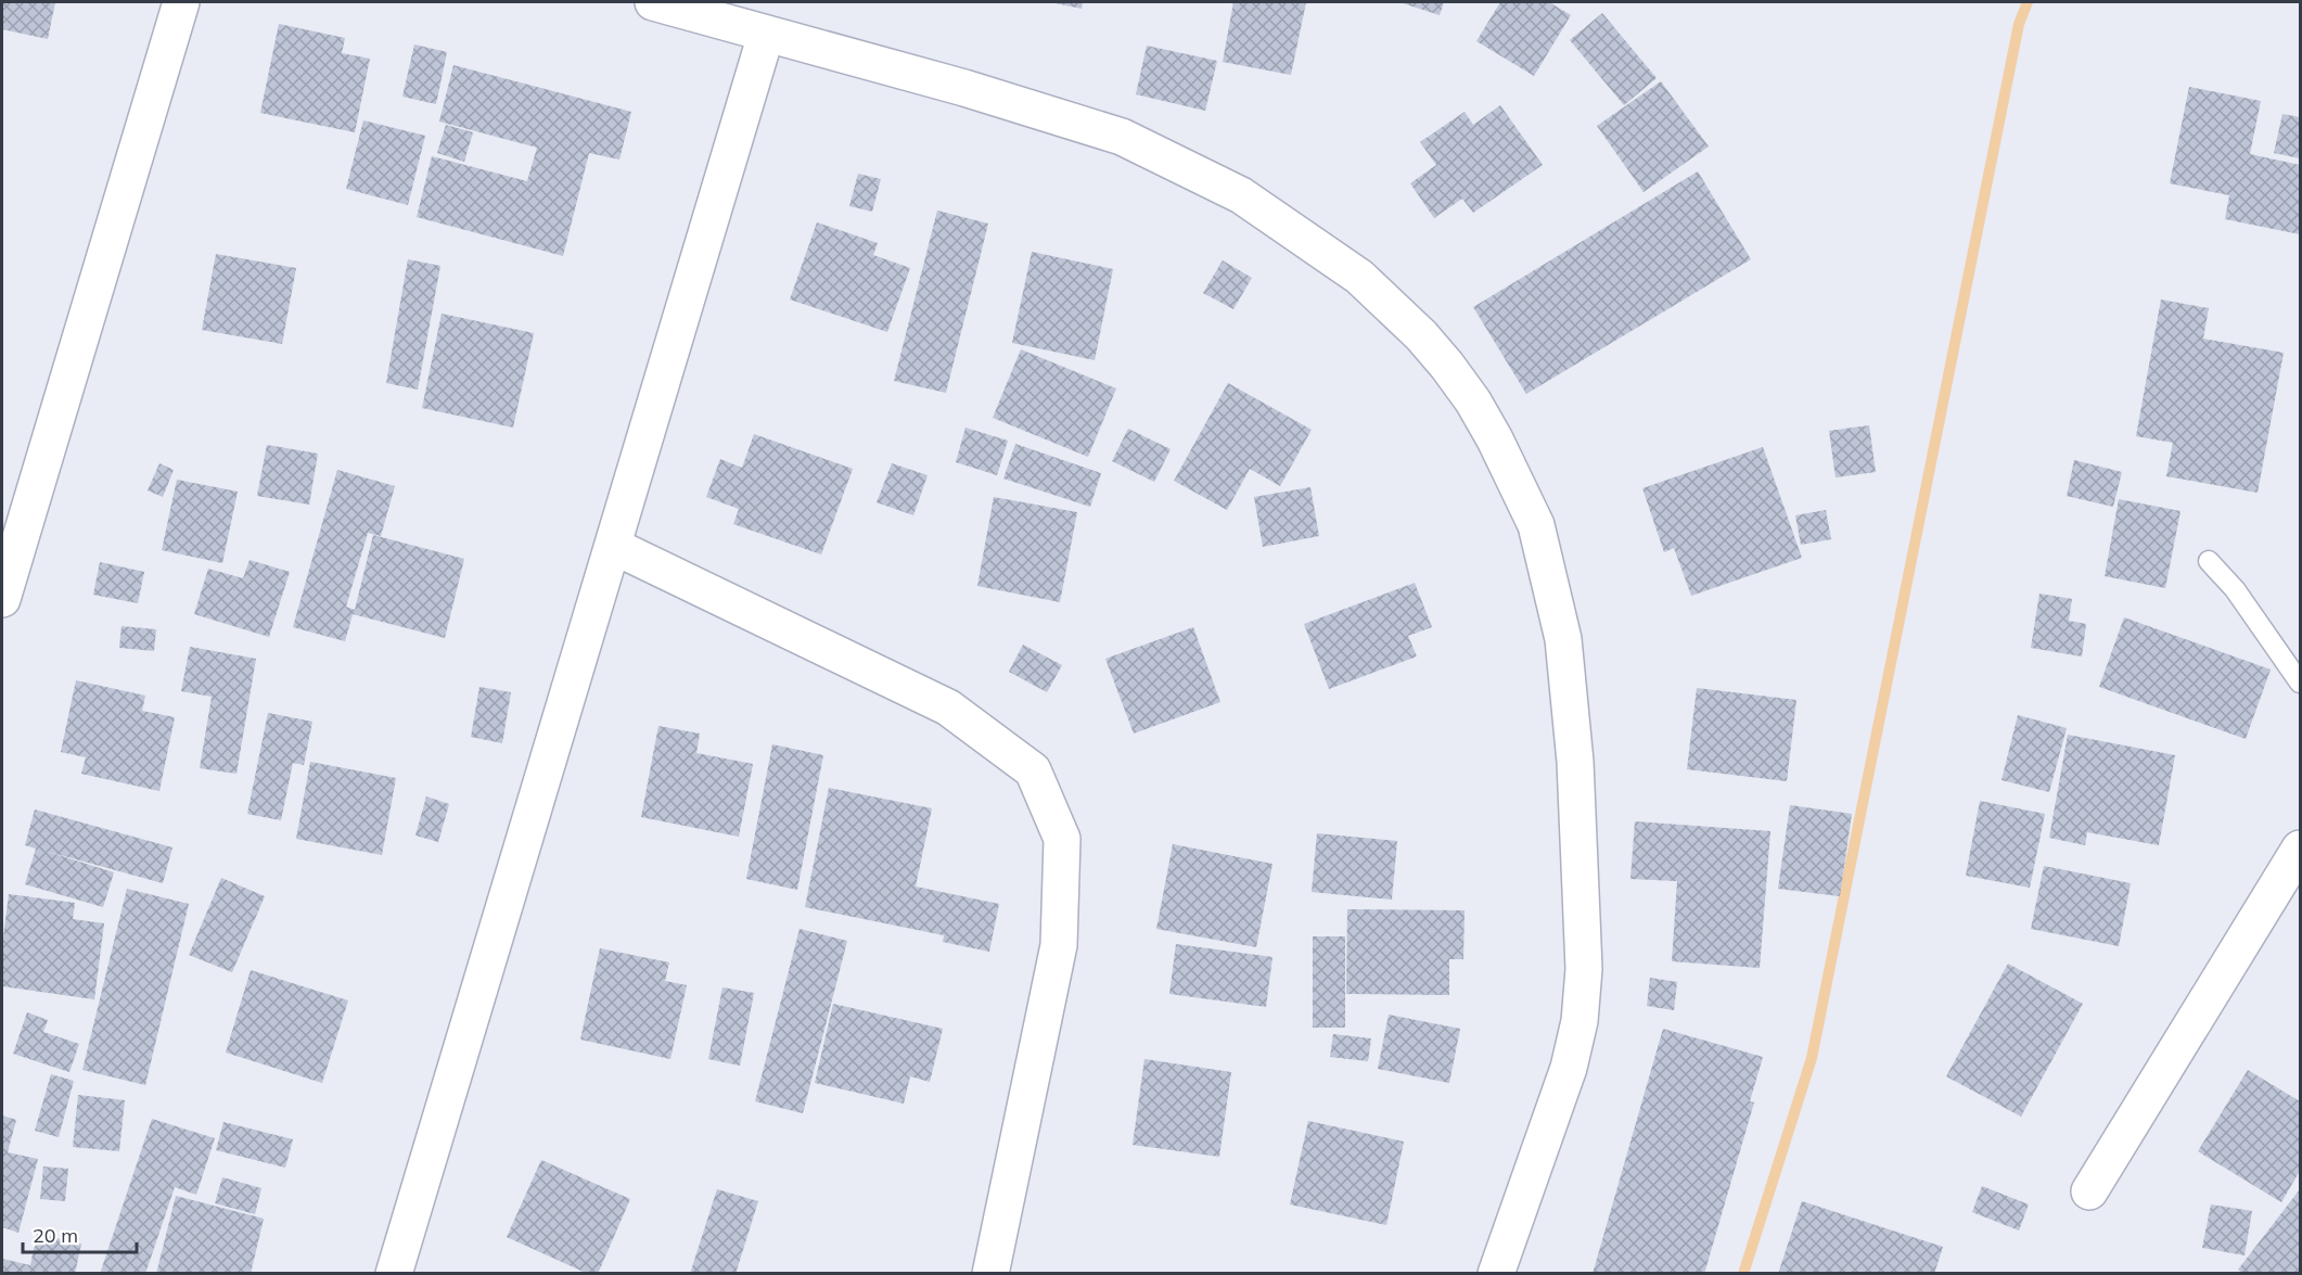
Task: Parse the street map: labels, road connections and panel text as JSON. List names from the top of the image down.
{
  "scale_bar": "20 m"
}
